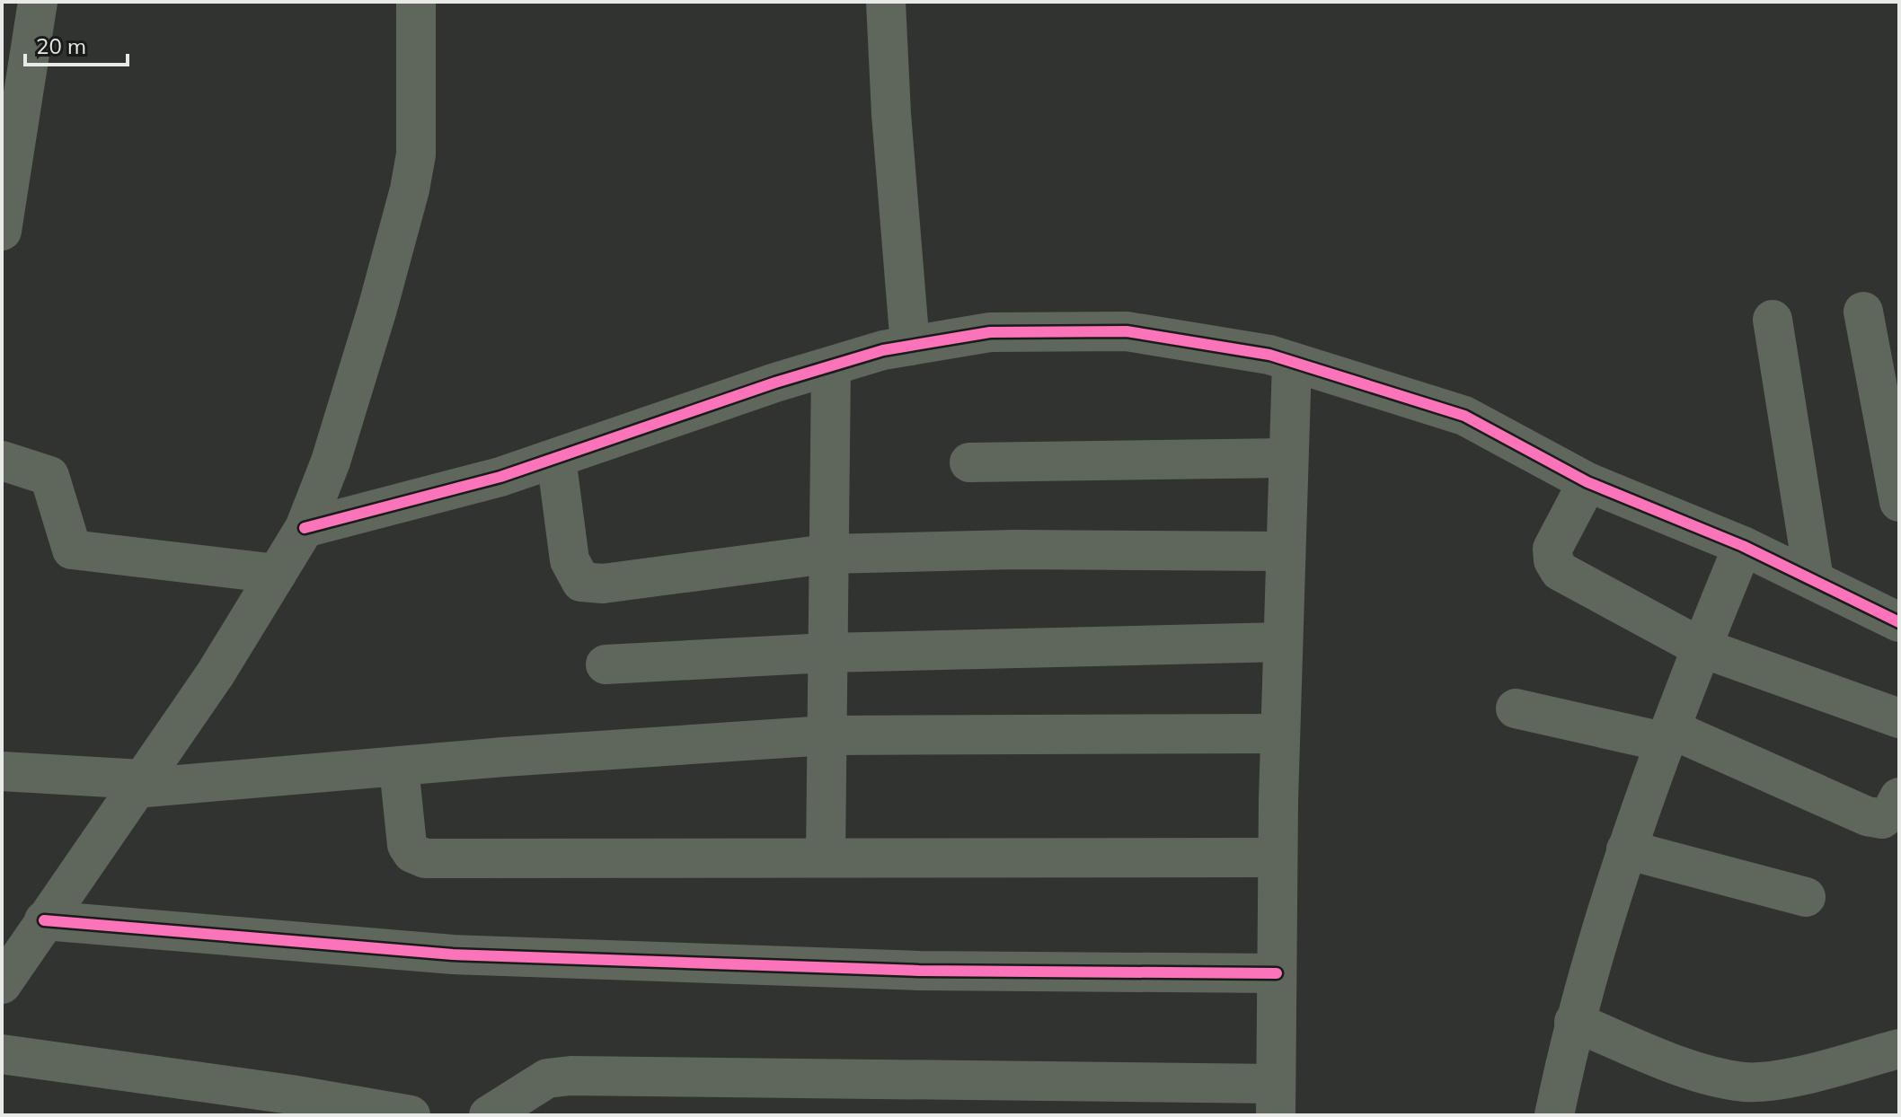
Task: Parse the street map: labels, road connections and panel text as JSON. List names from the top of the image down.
{
  "scale_bar": "20 m"
}
